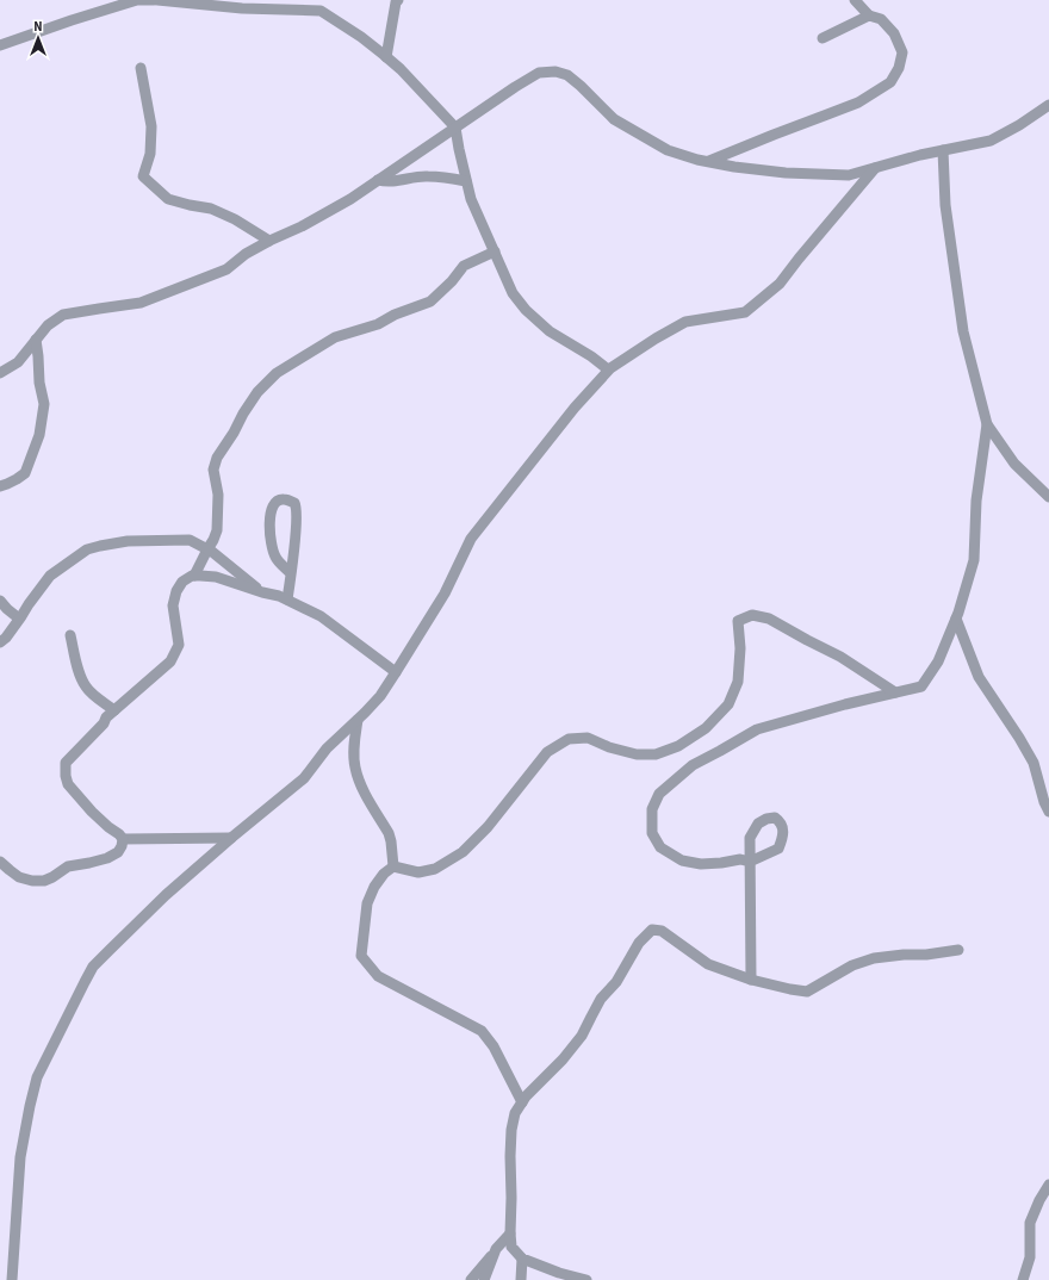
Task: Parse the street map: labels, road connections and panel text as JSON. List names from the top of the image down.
{
  "north": "top"
}
